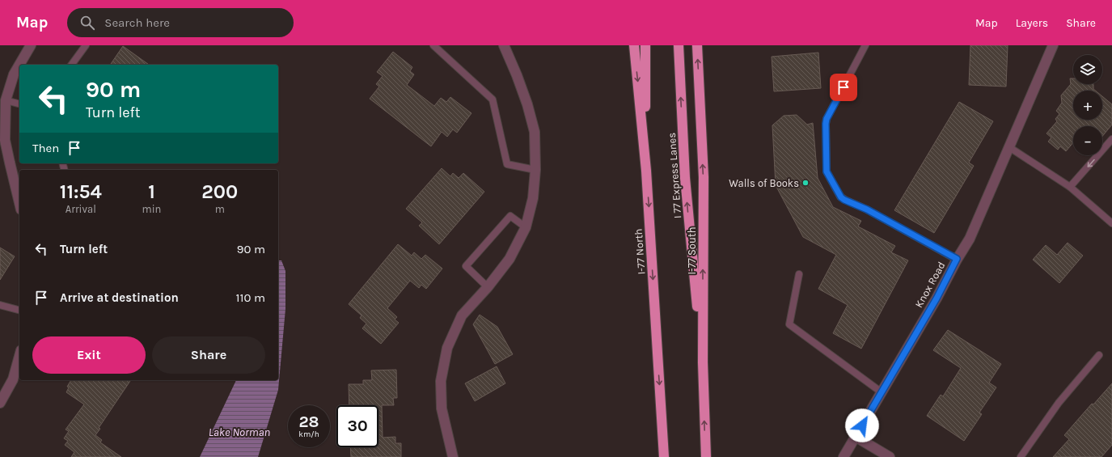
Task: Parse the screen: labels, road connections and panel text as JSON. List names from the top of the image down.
{
  "streets": {
    "highway": ["I 77 Express Lanes", "I-77 South", "I-77 North"],
    "street": ["Knox Road"]
  },
  "crossings": [
    ["I 77 Express Lanes", "I-77 South"]
  ],
  "water": ["Lake Norman"],
  "places": ["Walls of Books"],
  "page": {
    "header": "Map",
    "search": "Search here",
    "nav": ["Map", "Layers", "Share"],
    "map_buttons": ["+", "−"],
    "turn": ["90 m", "Turn left"],
    "then": "Then",
    "eta": [
      "11:54",
      "Arrival",
      "1",
      "min",
      "200",
      "m"
    ],
    "list": [
      {
        "name": "Turn left",
        "value": "90 m"
      },
      {
        "name": "Arrive at destination",
        "value": "110 m"
      }
    ],
    "buttons": ["Exit", "Share"],
    "speed": "28 km/h",
    "limit": "30"
  }
}
